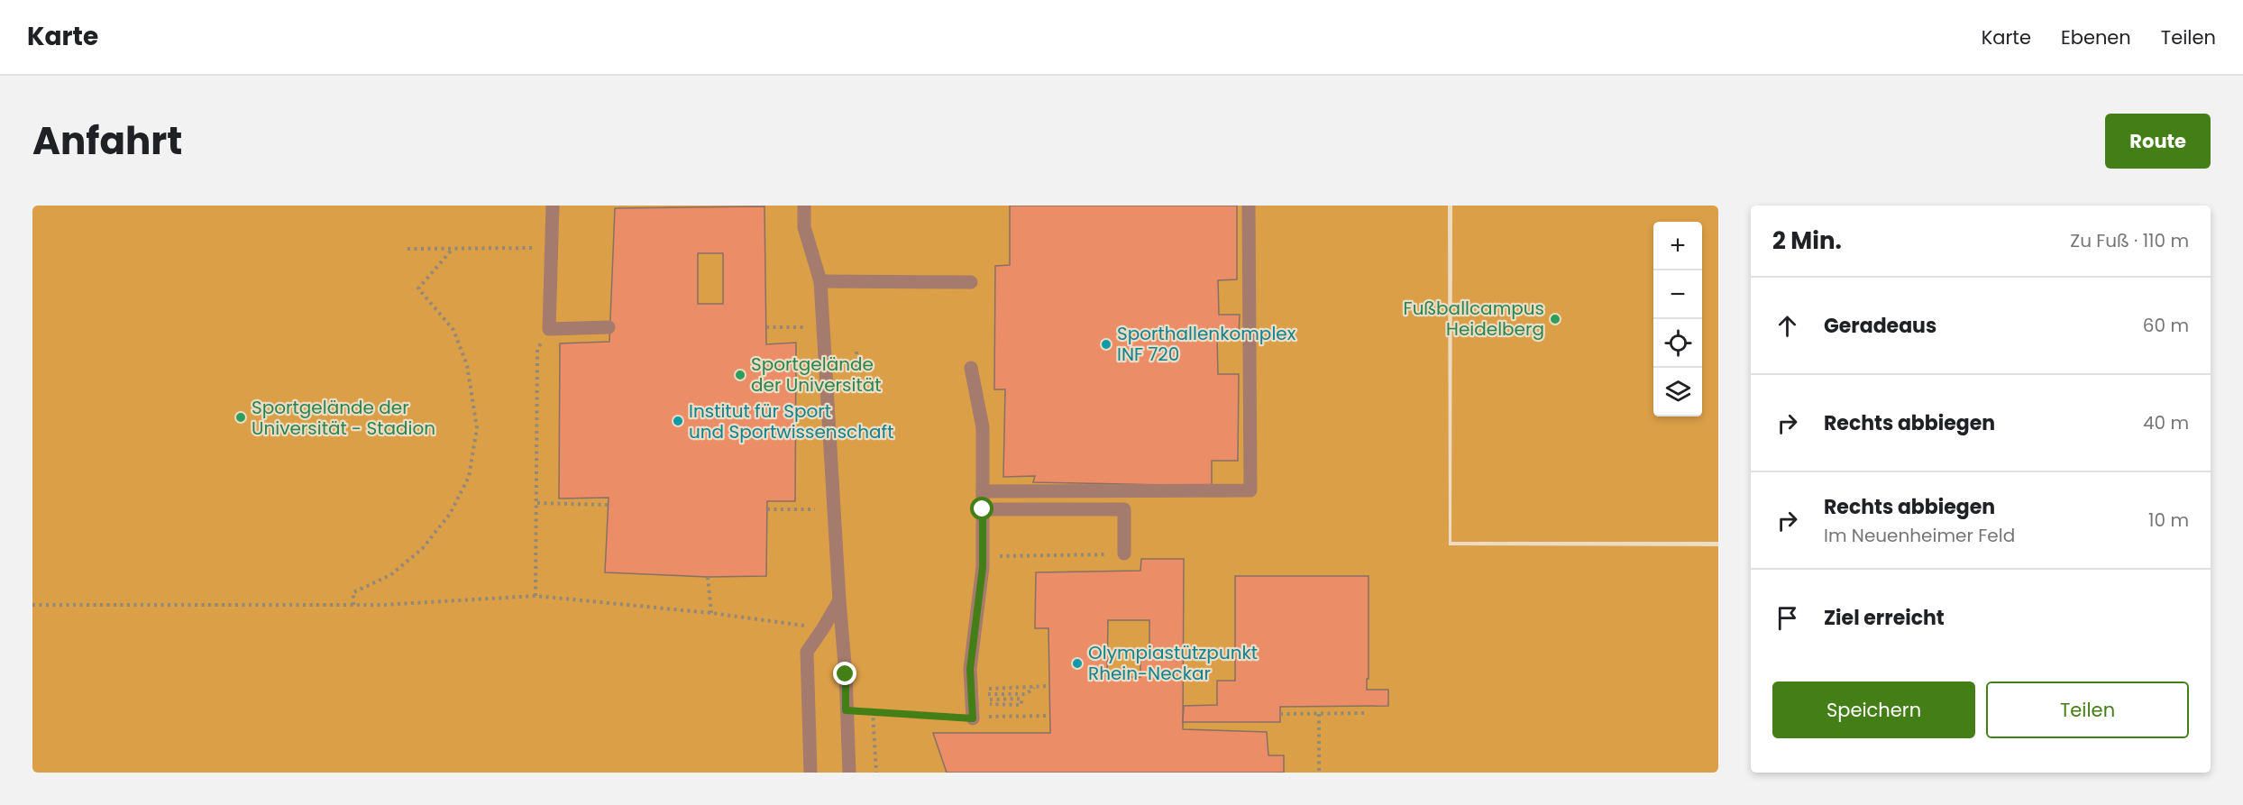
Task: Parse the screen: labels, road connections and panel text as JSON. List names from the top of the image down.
{
  "places": [
    "Fußballcampus Heidelberg",
    "Sporthallenkomplex INF 720",
    "Sportgelände der Universität",
    "Sportgelände der Universität - Stadion",
    "Institut für Sport und Sportwissenschaft",
    "Olympiastützpunkt Rhein-Neckar"
  ],
  "page": {
    "header": "Karte",
    "nav": ["Karte", "Ebenen", "Teilen"],
    "title": "Anfahrt",
    "buttons": [
      "Route",
      ["Speichern", "Teilen"]
    ],
    "heading": ["2 Min.", "Zu Fuß · 110 m"],
    "map_buttons": ["+", "−"],
    "list": [
      ["Geradeaus", "60 m"],
      ["Rechts abbiegen", "40 m"],
      ["Rechts abbiegen", "Im Neuenheimer Feld", "10 m"],
      "Ziel erreicht"
    ]
  }
}
